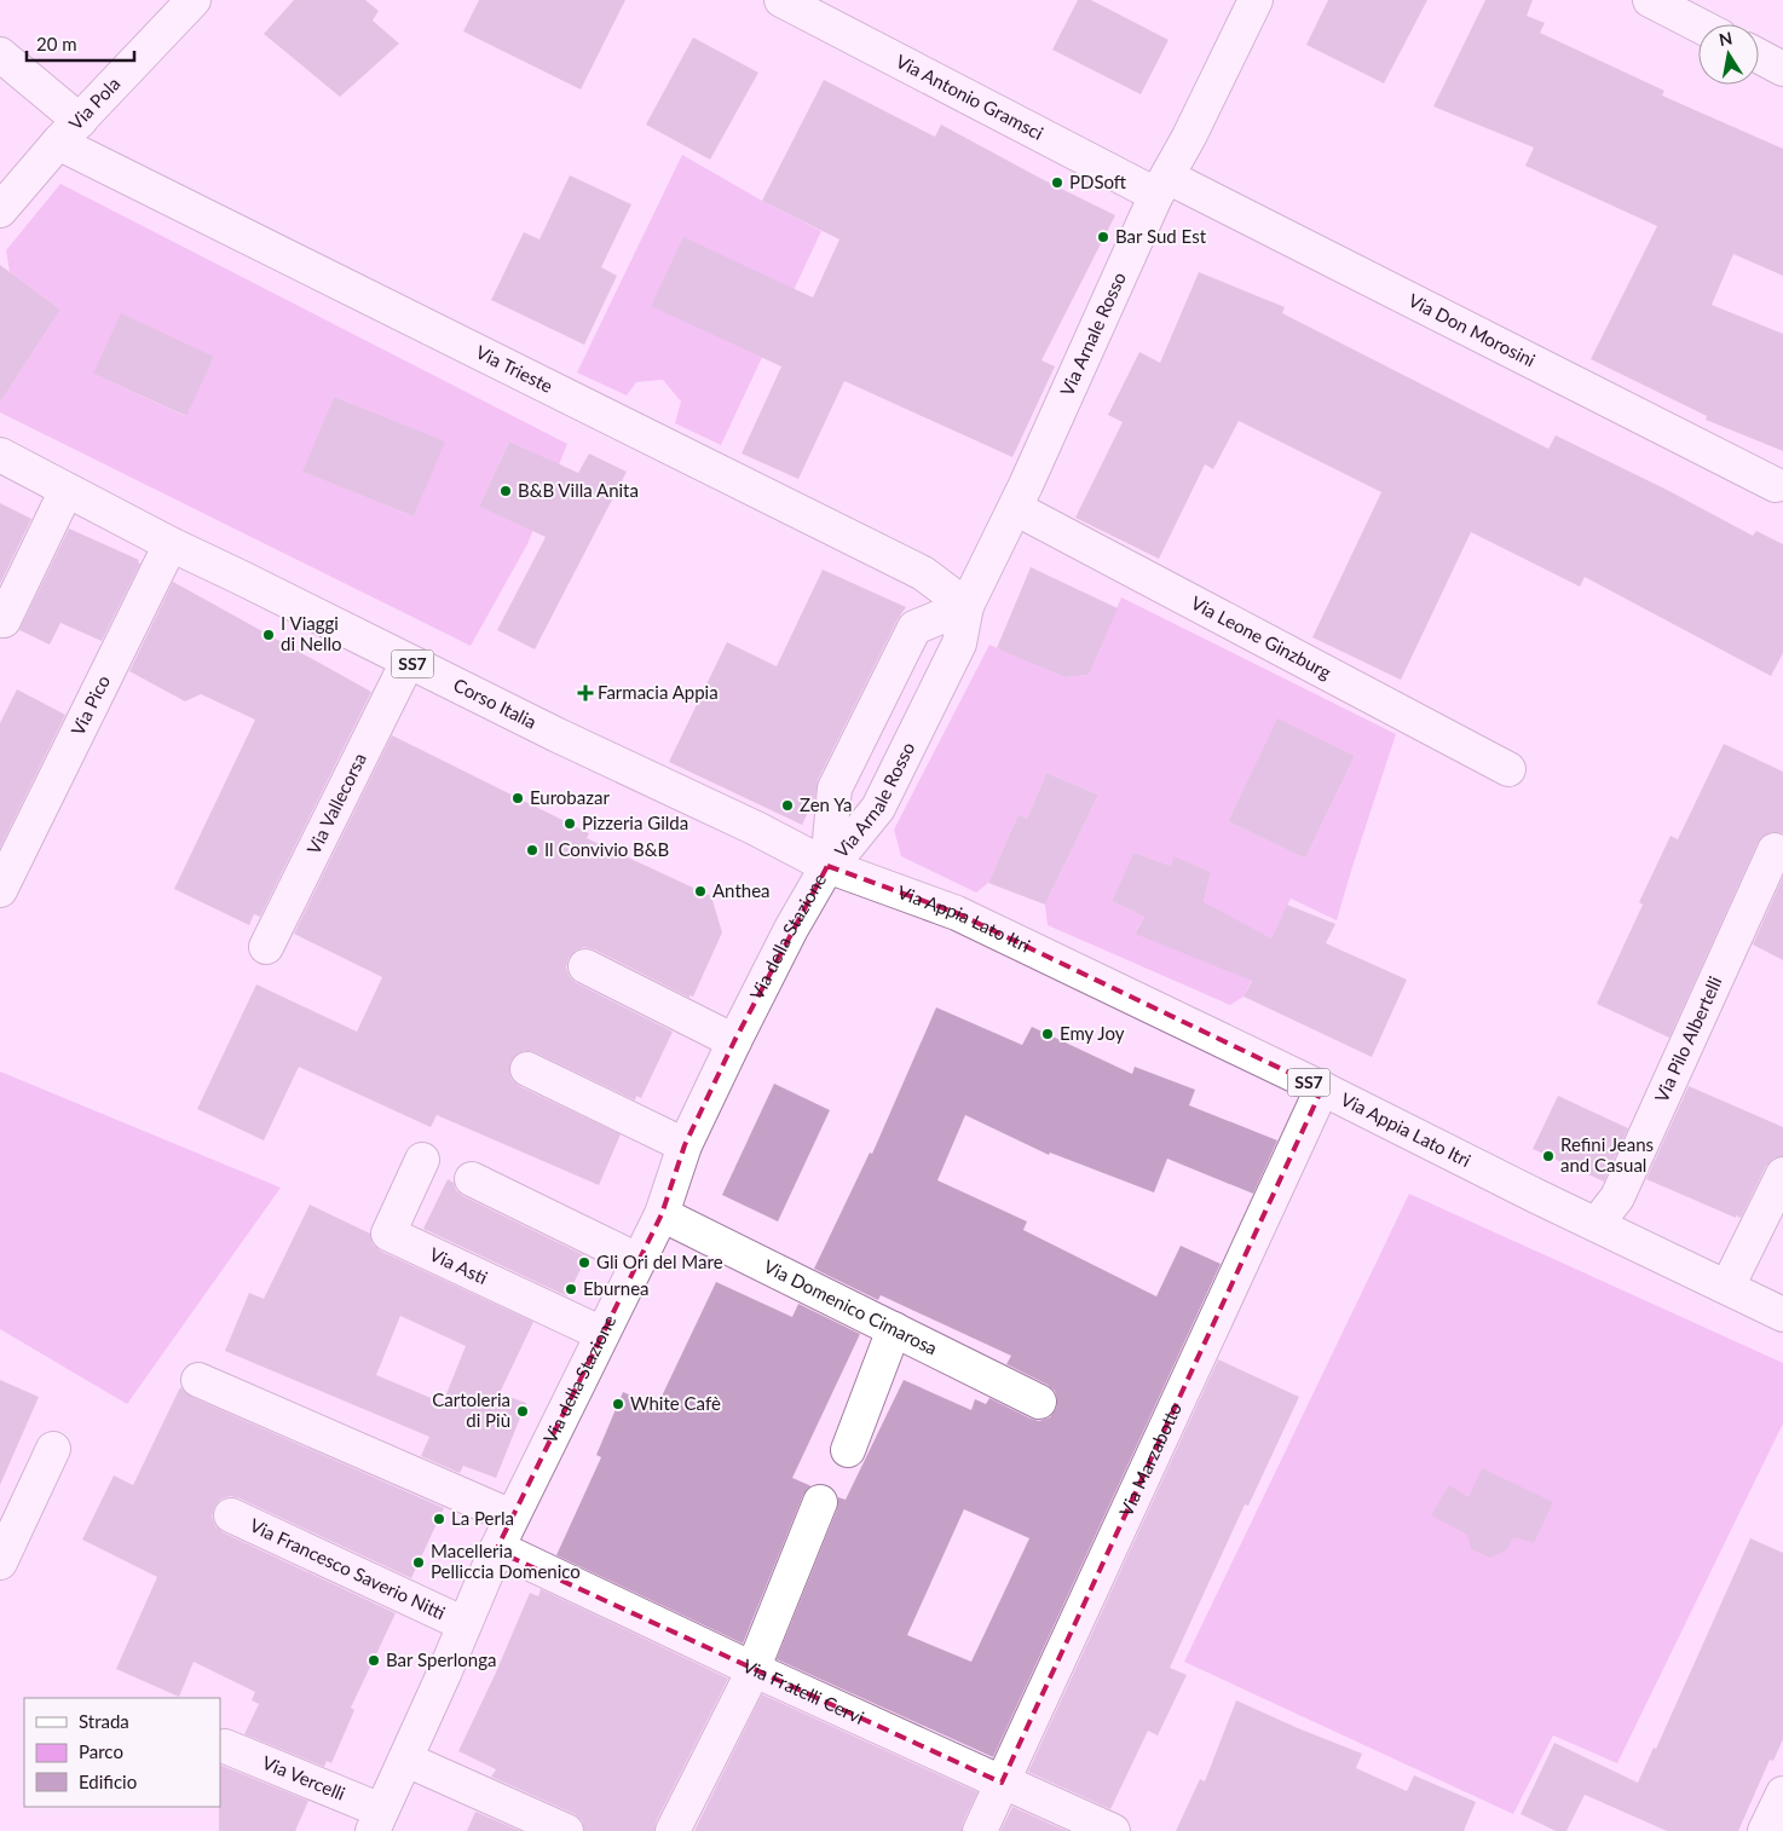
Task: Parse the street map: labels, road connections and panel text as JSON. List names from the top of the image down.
{
  "streets": {
    "street": [
      "Via Antonio Gramsci",
      "Via Pola",
      "Via Don Morosini",
      "Via Arnale Rosso",
      "Via Trieste",
      "Via Leone Ginzburg",
      "SS7",
      "Corso Italia",
      "Via Pico",
      "Via Vallecorsa",
      "Via Appia Lato Itri",
      "Via della Stazione",
      "Via Pilo Albertelli",
      "Via Asti",
      "Via Domenico Cimarosa",
      "Via Marzabotto",
      "Via Francesco Saverio Nitti",
      "Via Fratelli Cervi",
      "Via Vercelli"
    ]
  },
  "crossings": [
    ["Via Antonio Gramsci", "Via Don Morosini"],
    ["Via Antonio Gramsci", "Via Arnale Rosso"],
    ["Via Pola", "Via Trieste"],
    ["Via Don Morosini", "Via Arnale Rosso"],
    ["Via Arnale Rosso", "Via Trieste"],
    ["Via Arnale Rosso", "Via Leone Ginzburg"],
    ["Via Arnale Rosso", "Corso Italia"],
    ["Via Arnale Rosso", "Via Appia Lato Itri"],
    ["Via Arnale Rosso", "Via della Stazione"],
    ["Corso Italia", "Via Pico"],
    ["Corso Italia", "Via Vallecorsa"],
    ["Corso Italia", "Via Appia Lato Itri"],
    ["Corso Italia", "Via della Stazione"],
    ["Via Appia Lato Itri", "Via della Stazione"],
    ["Via Appia Lato Itri", "Via Pilo Albertelli"],
    ["Via Appia Lato Itri", "Via Marzabotto"],
    ["Via della Stazione", "Via Asti"],
    ["Via della Stazione", "Via Domenico Cimarosa"],
    ["Via della Stazione", "Via Francesco Saverio Nitti"],
    ["Via della Stazione", "Via Fratelli Cervi"],
    ["Via della Stazione", "Via Vercelli"],
    ["Via Marzabotto", "Via Fratelli Cervi"]
  ],
  "places": {
    "other": [
      "PDSoft",
      "Bar Sud Est",
      "B&B Villa Anita",
      "I Viaggi di Nello",
      "Eurobazar",
      "Zen Ya",
      "Pizzeria Gilda",
      "Il Convivio B&B",
      "Anthea",
      "Emy Joy",
      "Refini Jeans and Casual",
      "Gli Ori del Mare",
      "Eburnea",
      "White Cafè",
      "Cartoleria di Più",
      "La Perla",
      "Macelleria Pelliccia Domenico",
      "Bar Sperlonga"
    ],
    "health": ["Farmacia Appia"]
  },
  "legend": ["Strada", "Parco", "Edificio"],
  "scale_bar": "20 m",
  "north": "top"
}
